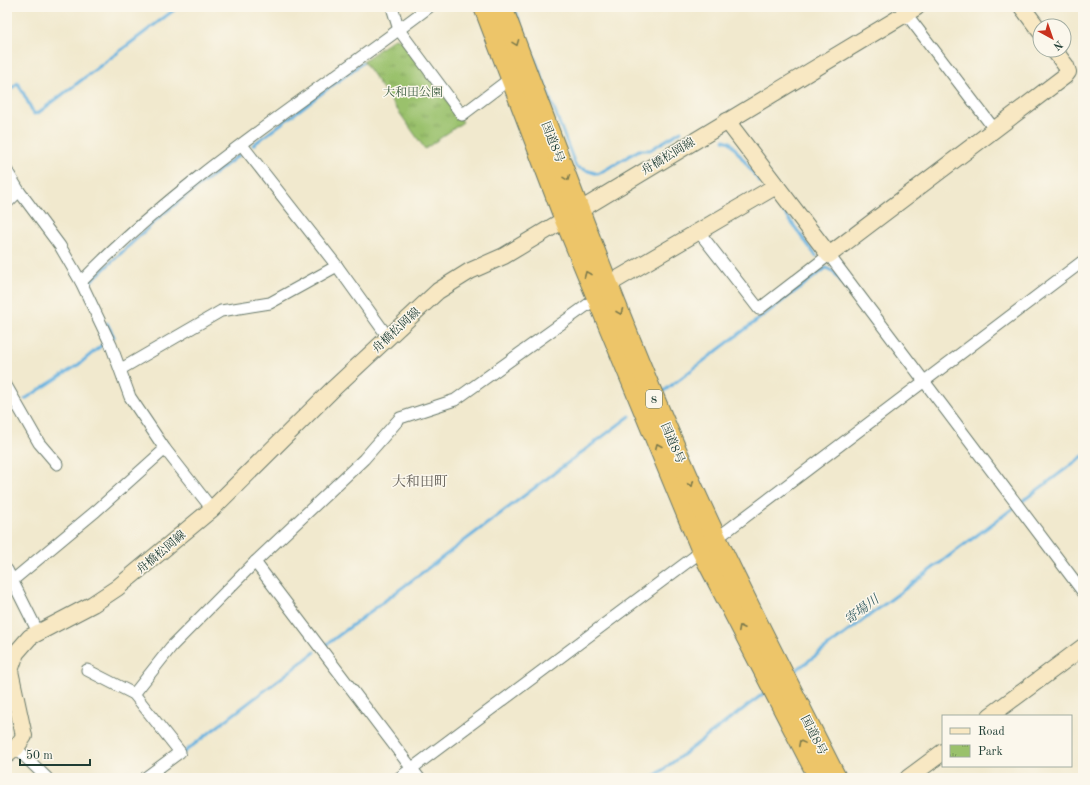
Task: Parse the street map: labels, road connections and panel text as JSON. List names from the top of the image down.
{
  "streets": {
    "highway": ["国道8号", "8"],
    "main road": ["舟橋松岡線"]
  },
  "crossings": [
    ["国道8号", "舟橋松岡線"]
  ],
  "districts": ["大和田町"],
  "water": ["寄場川"],
  "parks": ["大和田公園"],
  "legend": ["Road", "Park"],
  "scale_bar": "50 m",
  "north": "bottom right"
}
